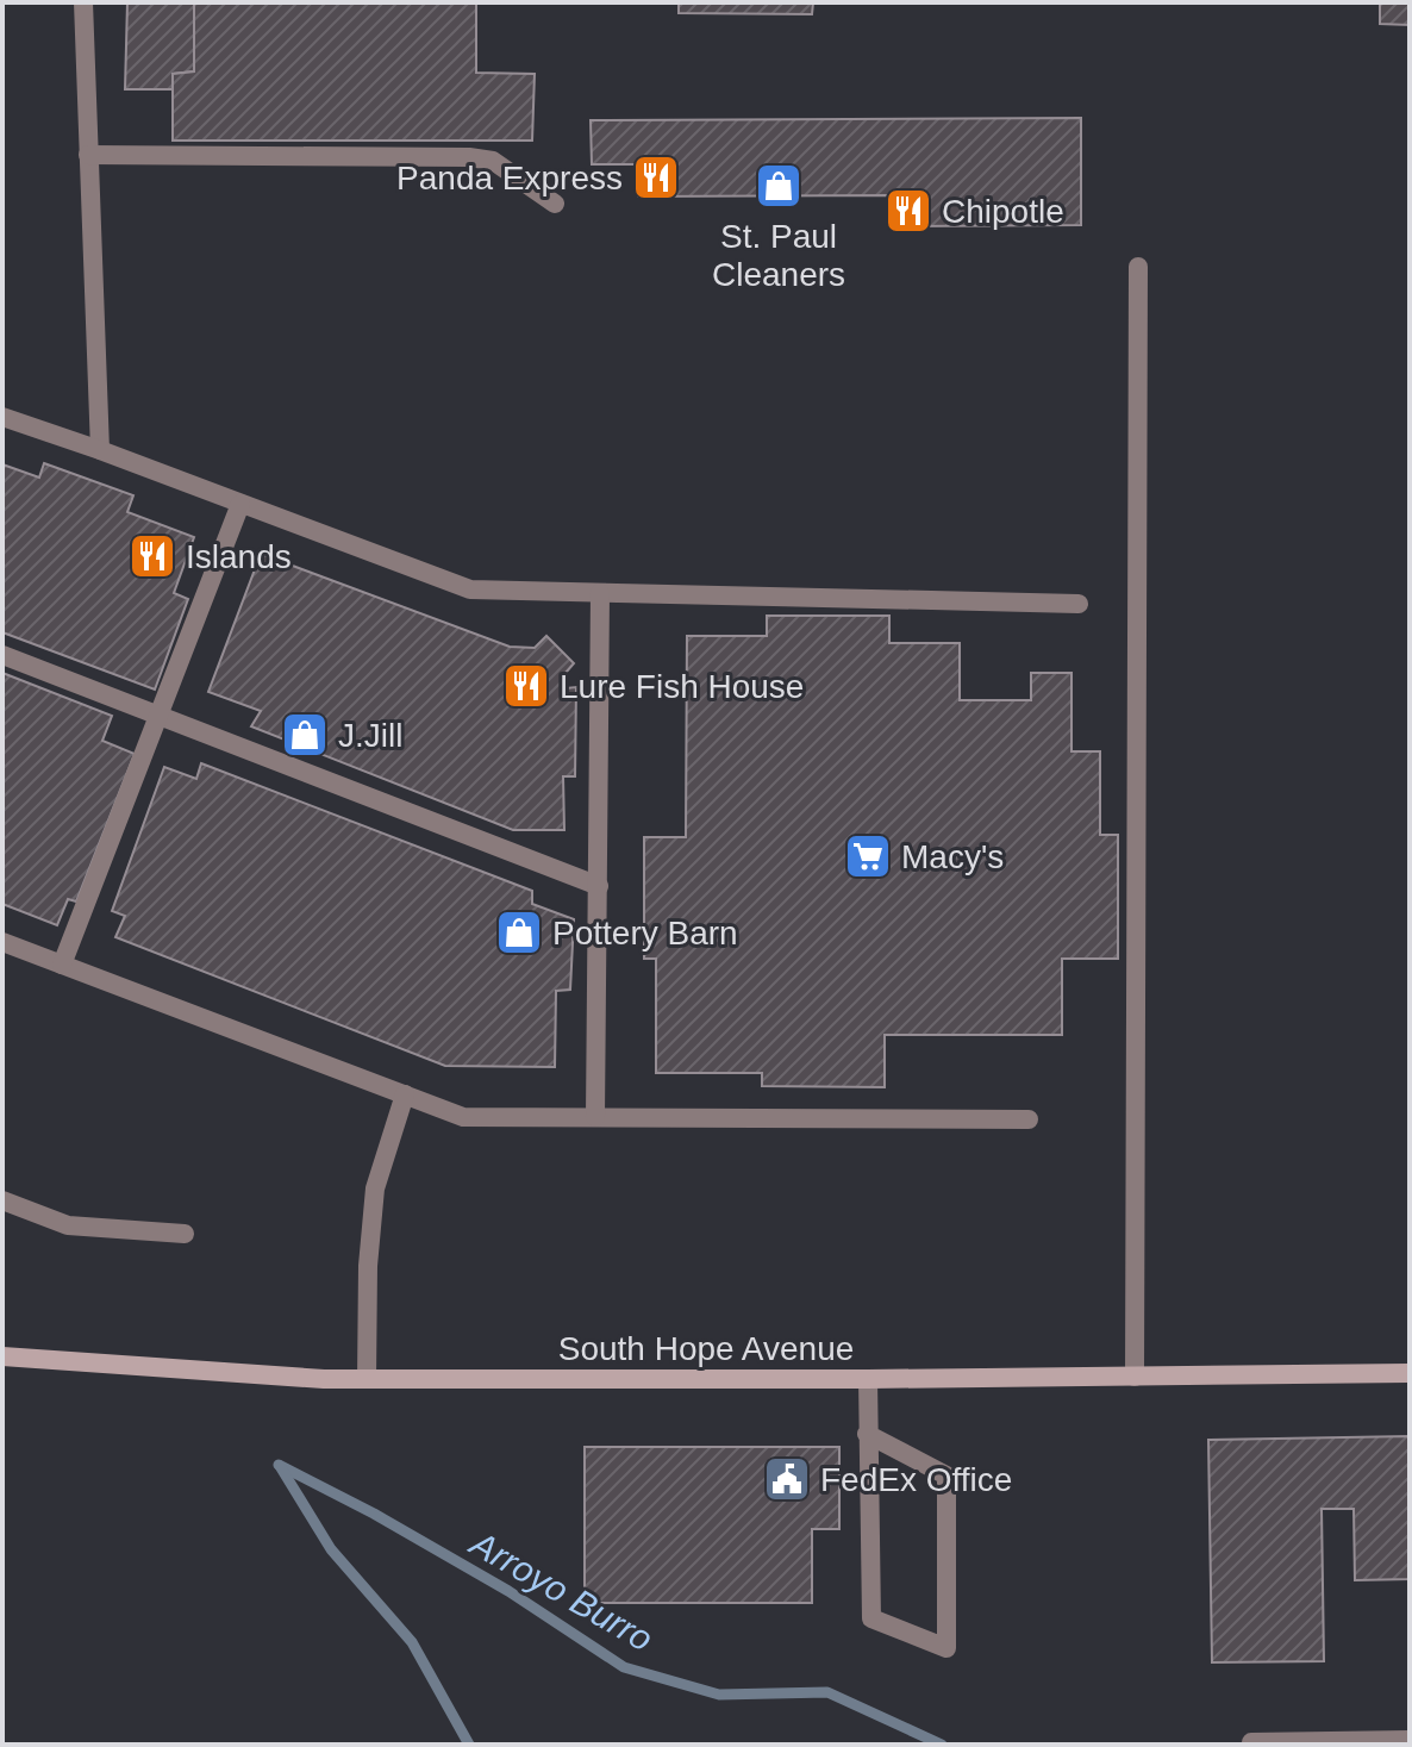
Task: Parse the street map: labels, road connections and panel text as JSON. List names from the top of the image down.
{
  "streets": {
    "main road": ["South Hope Avenue"]
  },
  "water": ["Arroyo Burro"],
  "places": {
    "restaurant": [
      "Panda Express",
      "Chipotle",
      "Islands",
      "Lure Fish House"
    ],
    "shop": ["St. Paul Cleaners", "J.Jill", "Pottery Barn"],
    "supermarket": ["Macy's"],
    "public building": ["FedEx Office"]
  }
}
